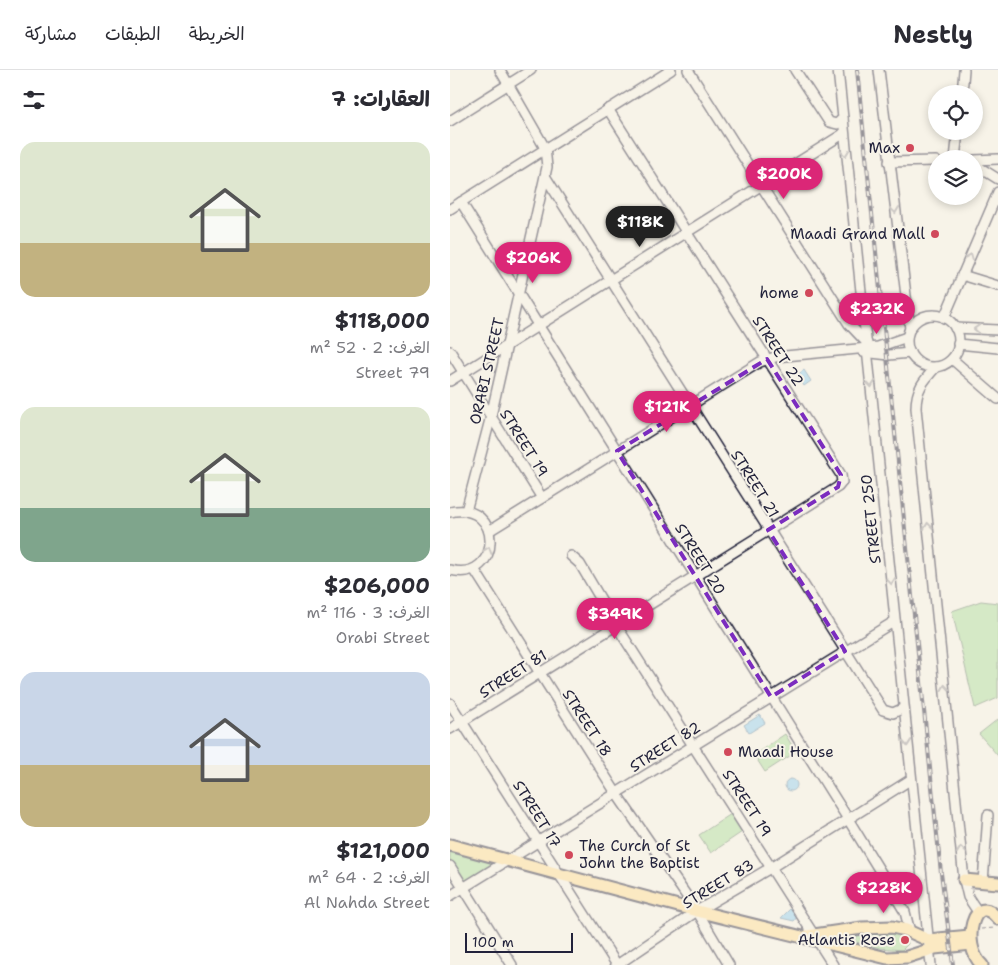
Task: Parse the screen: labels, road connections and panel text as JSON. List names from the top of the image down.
{
  "streets": {
    "street": [
      "STREET 22",
      "ORABI STREET",
      "STREET 19",
      "STREET 21",
      "STREET 250",
      "STREET 20",
      "STREET 81",
      "STREET 18",
      "STREET 82",
      "STREET 17",
      "STREET 83"
    ]
  },
  "crossings": [
    ["STREET 22", "STREET 21"],
    ["STREET 22", "STREET 81"],
    ["ORABI STREET", "STREET 19"],
    ["ORABI STREET", "STREET 21"],
    ["ORABI STREET", "STREET 20"],
    ["STREET 19", "STREET 81"],
    ["STREET 19", "STREET 82"],
    ["STREET 19", "STREET 83"],
    ["STREET 21", "STREET 250"],
    ["STREET 21", "STREET 81"],
    ["STREET 21", "STREET 82"],
    ["STREET 250", "STREET 82"],
    ["STREET 250", "STREET 83"],
    ["STREET 20", "STREET 81"],
    ["STREET 20", "STREET 82"],
    ["STREET 20", "STREET 83"],
    ["STREET 81", "STREET 18"],
    ["STREET 81", "STREET 17"],
    ["STREET 18", "STREET 82"],
    ["STREET 18", "STREET 83"],
    ["STREET 82", "STREET 17"],
    ["STREET 17", "STREET 83"]
  ],
  "places": [
    "Max",
    "Maadi Grand Mall",
    "home",
    "Maadi House",
    "The Curch of St John the Baptist",
    "Atlantis Rose"
  ],
  "scale_bar": "100 m",
  "page": {
    "header": "Nestly",
    "nav": ["الخريطة", "الطبقات", "مشاركة"],
    "heading": "العقارات: 7",
    "list": [
      {
        "name": "$118,000",
        "note": "الغرف: 2 · 52 m² · Street 79"
      },
      {
        "name": "$206,000",
        "note": "الغرف: 3 · 116 m² · Orabi Street"
      },
      {
        "name": "$121,000",
        "note": "الغرف: 2 · 64 m² · Al Nahda Street"
      }
    ],
    "price": [
      "$200K",
      "$118K",
      "$206K",
      "$232K",
      "$121K",
      "$349K",
      "$228K"
    ],
    "scale": "100 m"
  }
}
